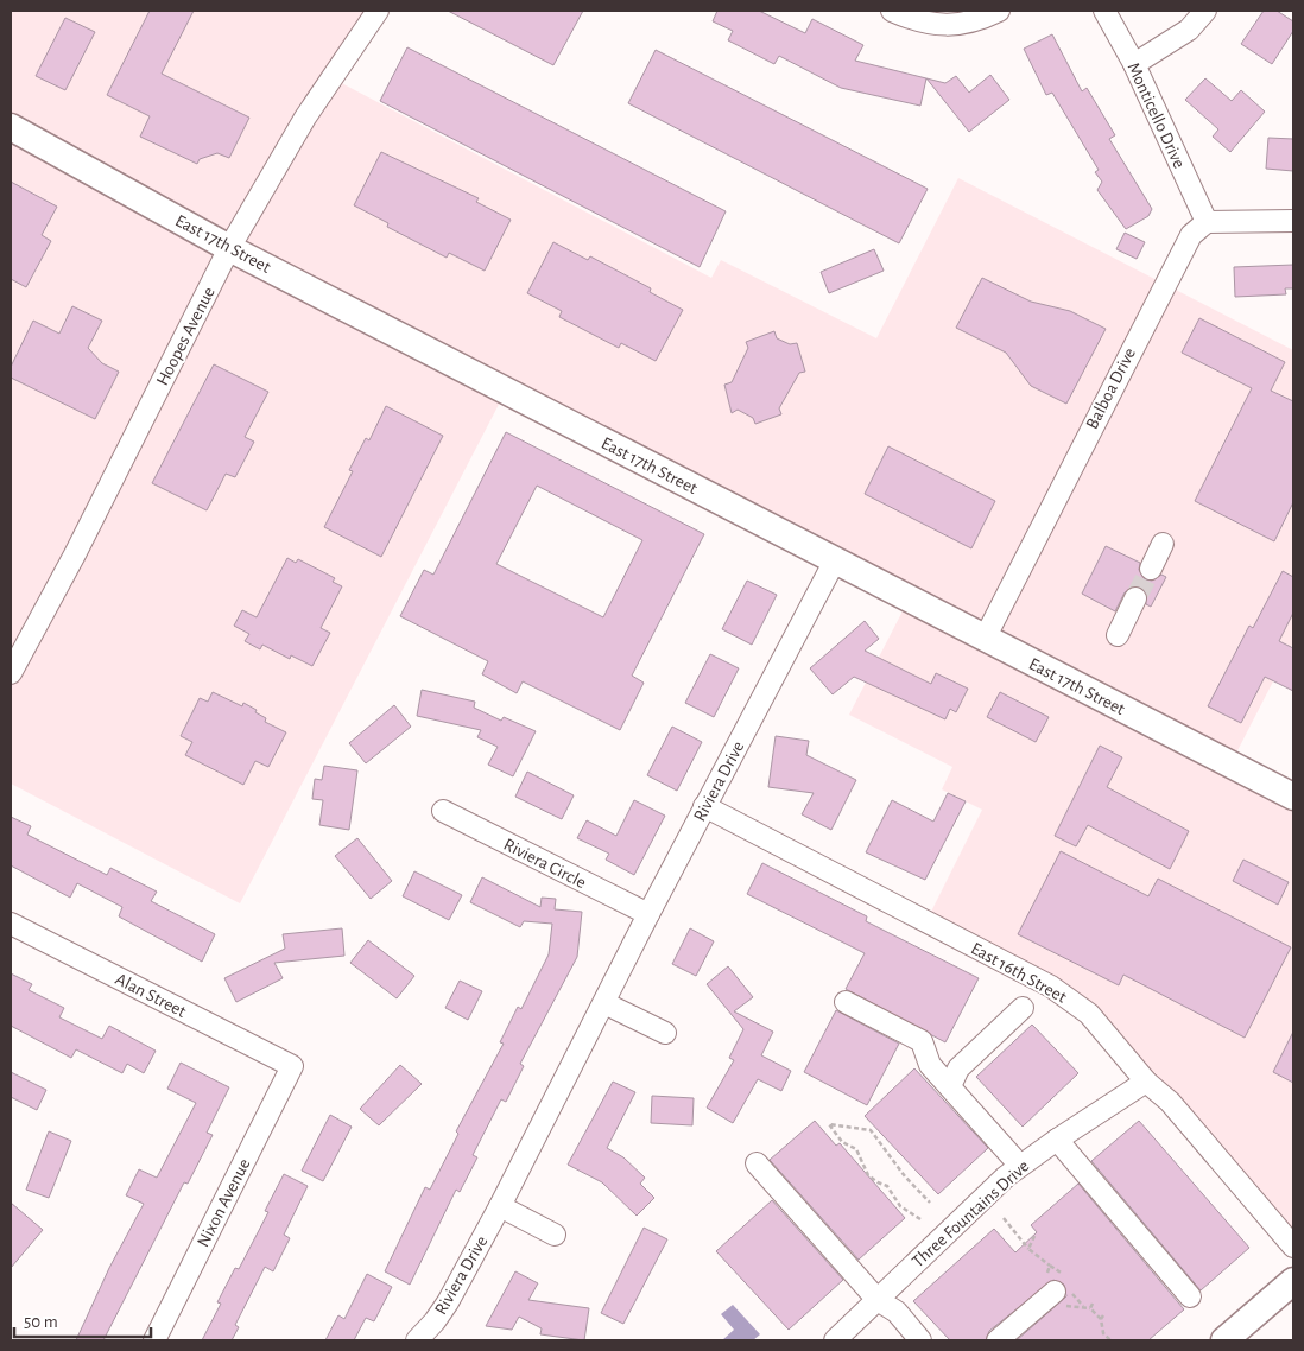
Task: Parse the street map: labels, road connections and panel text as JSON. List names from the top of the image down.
{
  "streets": {
    "main road": ["East 17th Street"],
    "street": [
      "Monticello Drive",
      "Hoopes Avenue",
      "Balboa Drive",
      "Riviera Drive",
      "Riviera Circle",
      "East 16th Street",
      "Alan Street",
      "Nixon Avenue",
      "Three Fountains Drive"
    ]
  },
  "crossings": [
    ["Monticello Drive", "Balboa Drive"],
    ["East 17th Street", "Hoopes Avenue"],
    ["East 17th Street", "Balboa Drive"],
    ["East 17th Street", "Riviera Drive"],
    ["Riviera Drive", "Riviera Circle"],
    ["Riviera Drive", "East 16th Street"],
    ["East 16th Street", "Three Fountains Drive"],
    ["Alan Street", "Nixon Avenue"]
  ],
  "scale_bar": "50 m"
}
